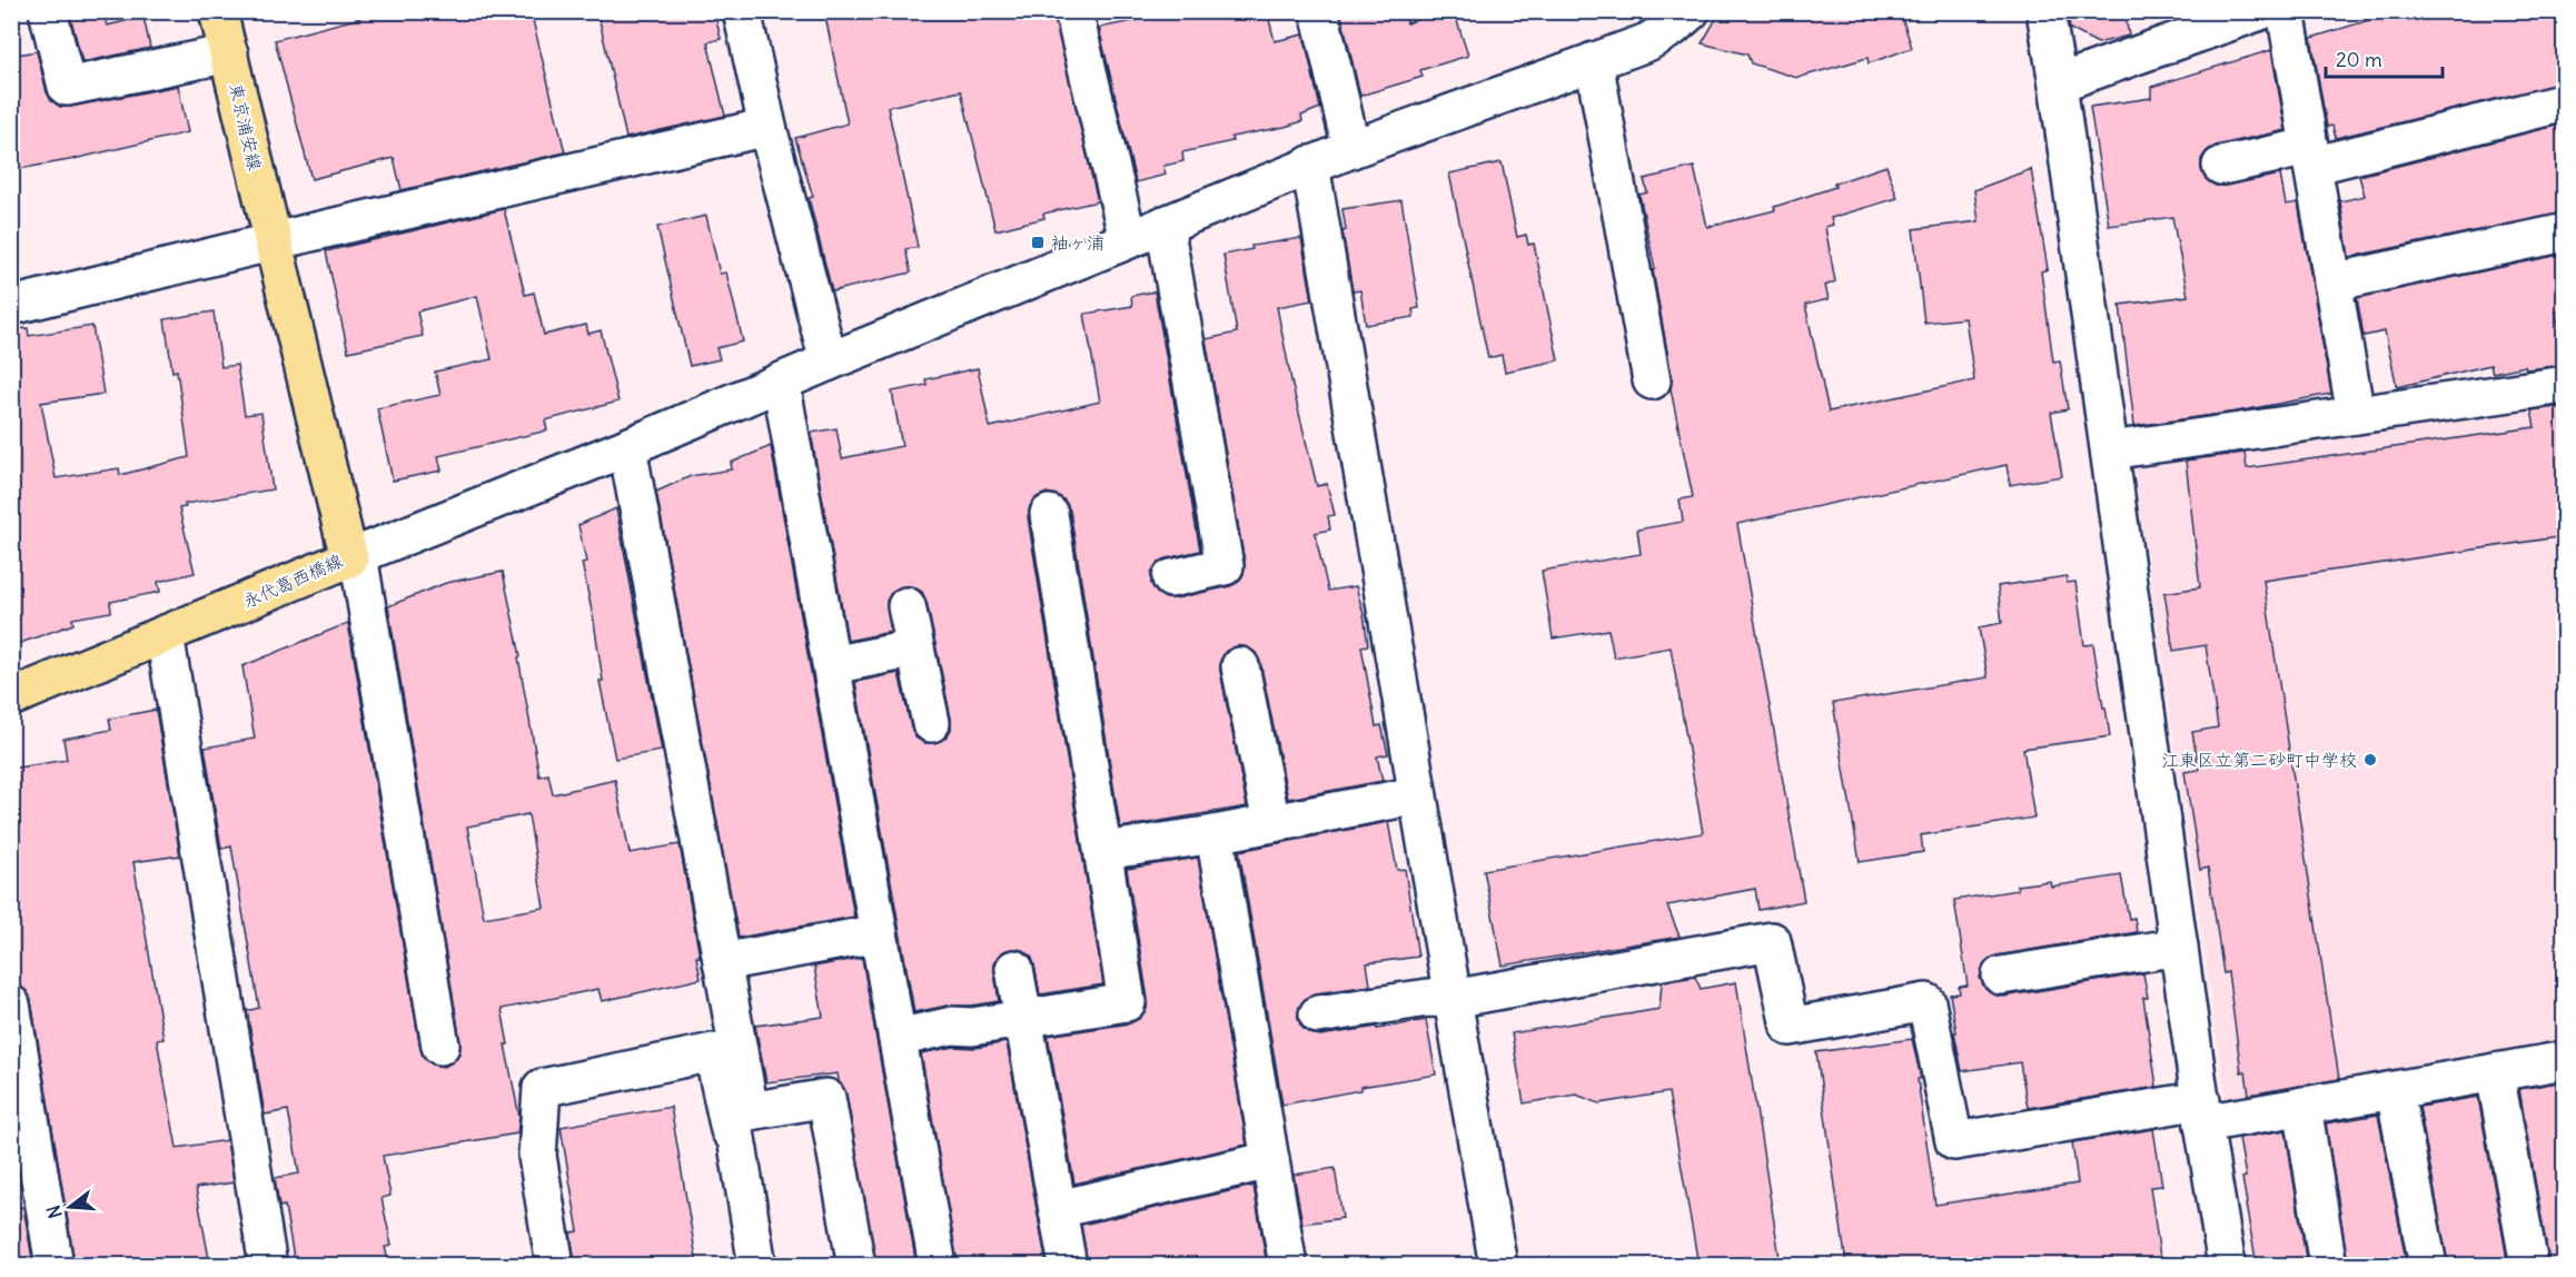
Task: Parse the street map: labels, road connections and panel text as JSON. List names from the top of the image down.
{
  "streets": {
    "main road": ["東京浦安線", "永代葛西橋線"]
  },
  "crossings": [
    ["東京浦安線", "永代葛西橋線"]
  ],
  "places": {
    "transit": ["袖ヶ浦"],
    "other": ["江東区立第二砂町中学校"]
  },
  "scale_bar": "20 m",
  "north": "left"
}
